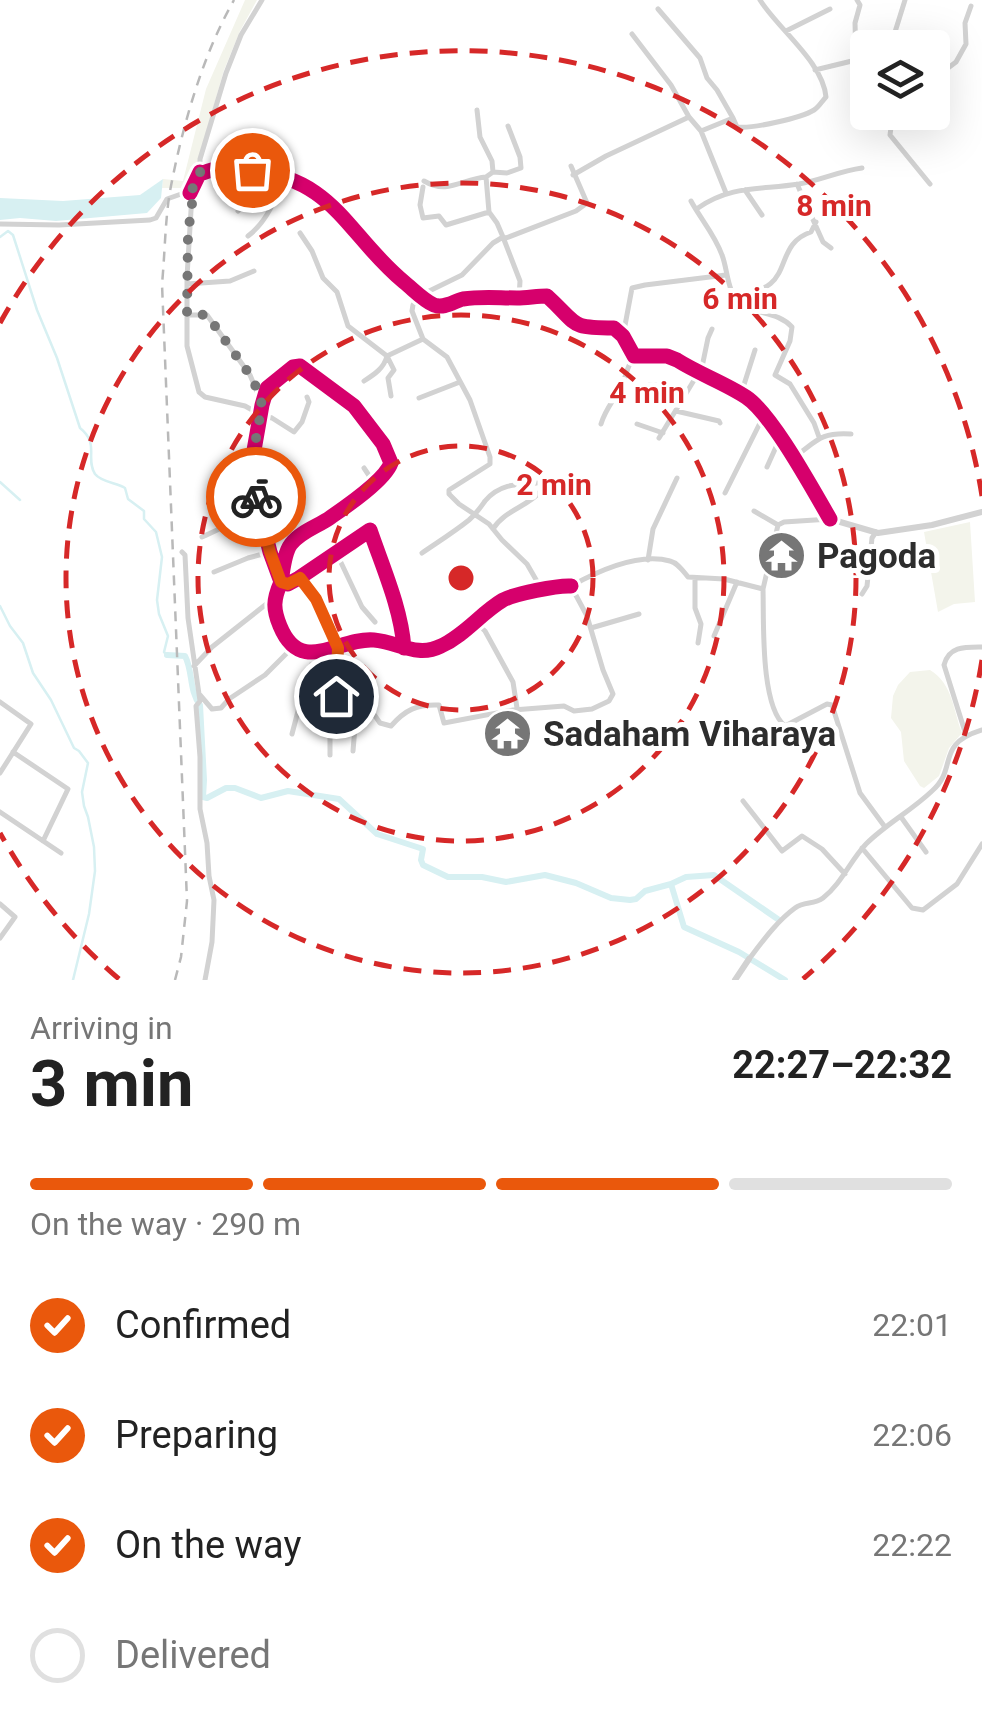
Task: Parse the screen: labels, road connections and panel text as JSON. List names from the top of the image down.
{
  "places": {
    "temple": ["Pagoda", "Sadaham Viharaya"]
  },
  "page": {
    "heading": ["3 min", "Arriving in", "22:27–22:32"],
    "bar": "On the way · 290 m",
    "list": [
      ["Confirmed", "22:01"],
      ["Preparing", "22:06"],
      ["On the way", "22:22"],
      "Delivered"
    ]
  },
  "rings": [
    "8 min",
    "6 min",
    "4 min",
    "2 min"
  ]
}
